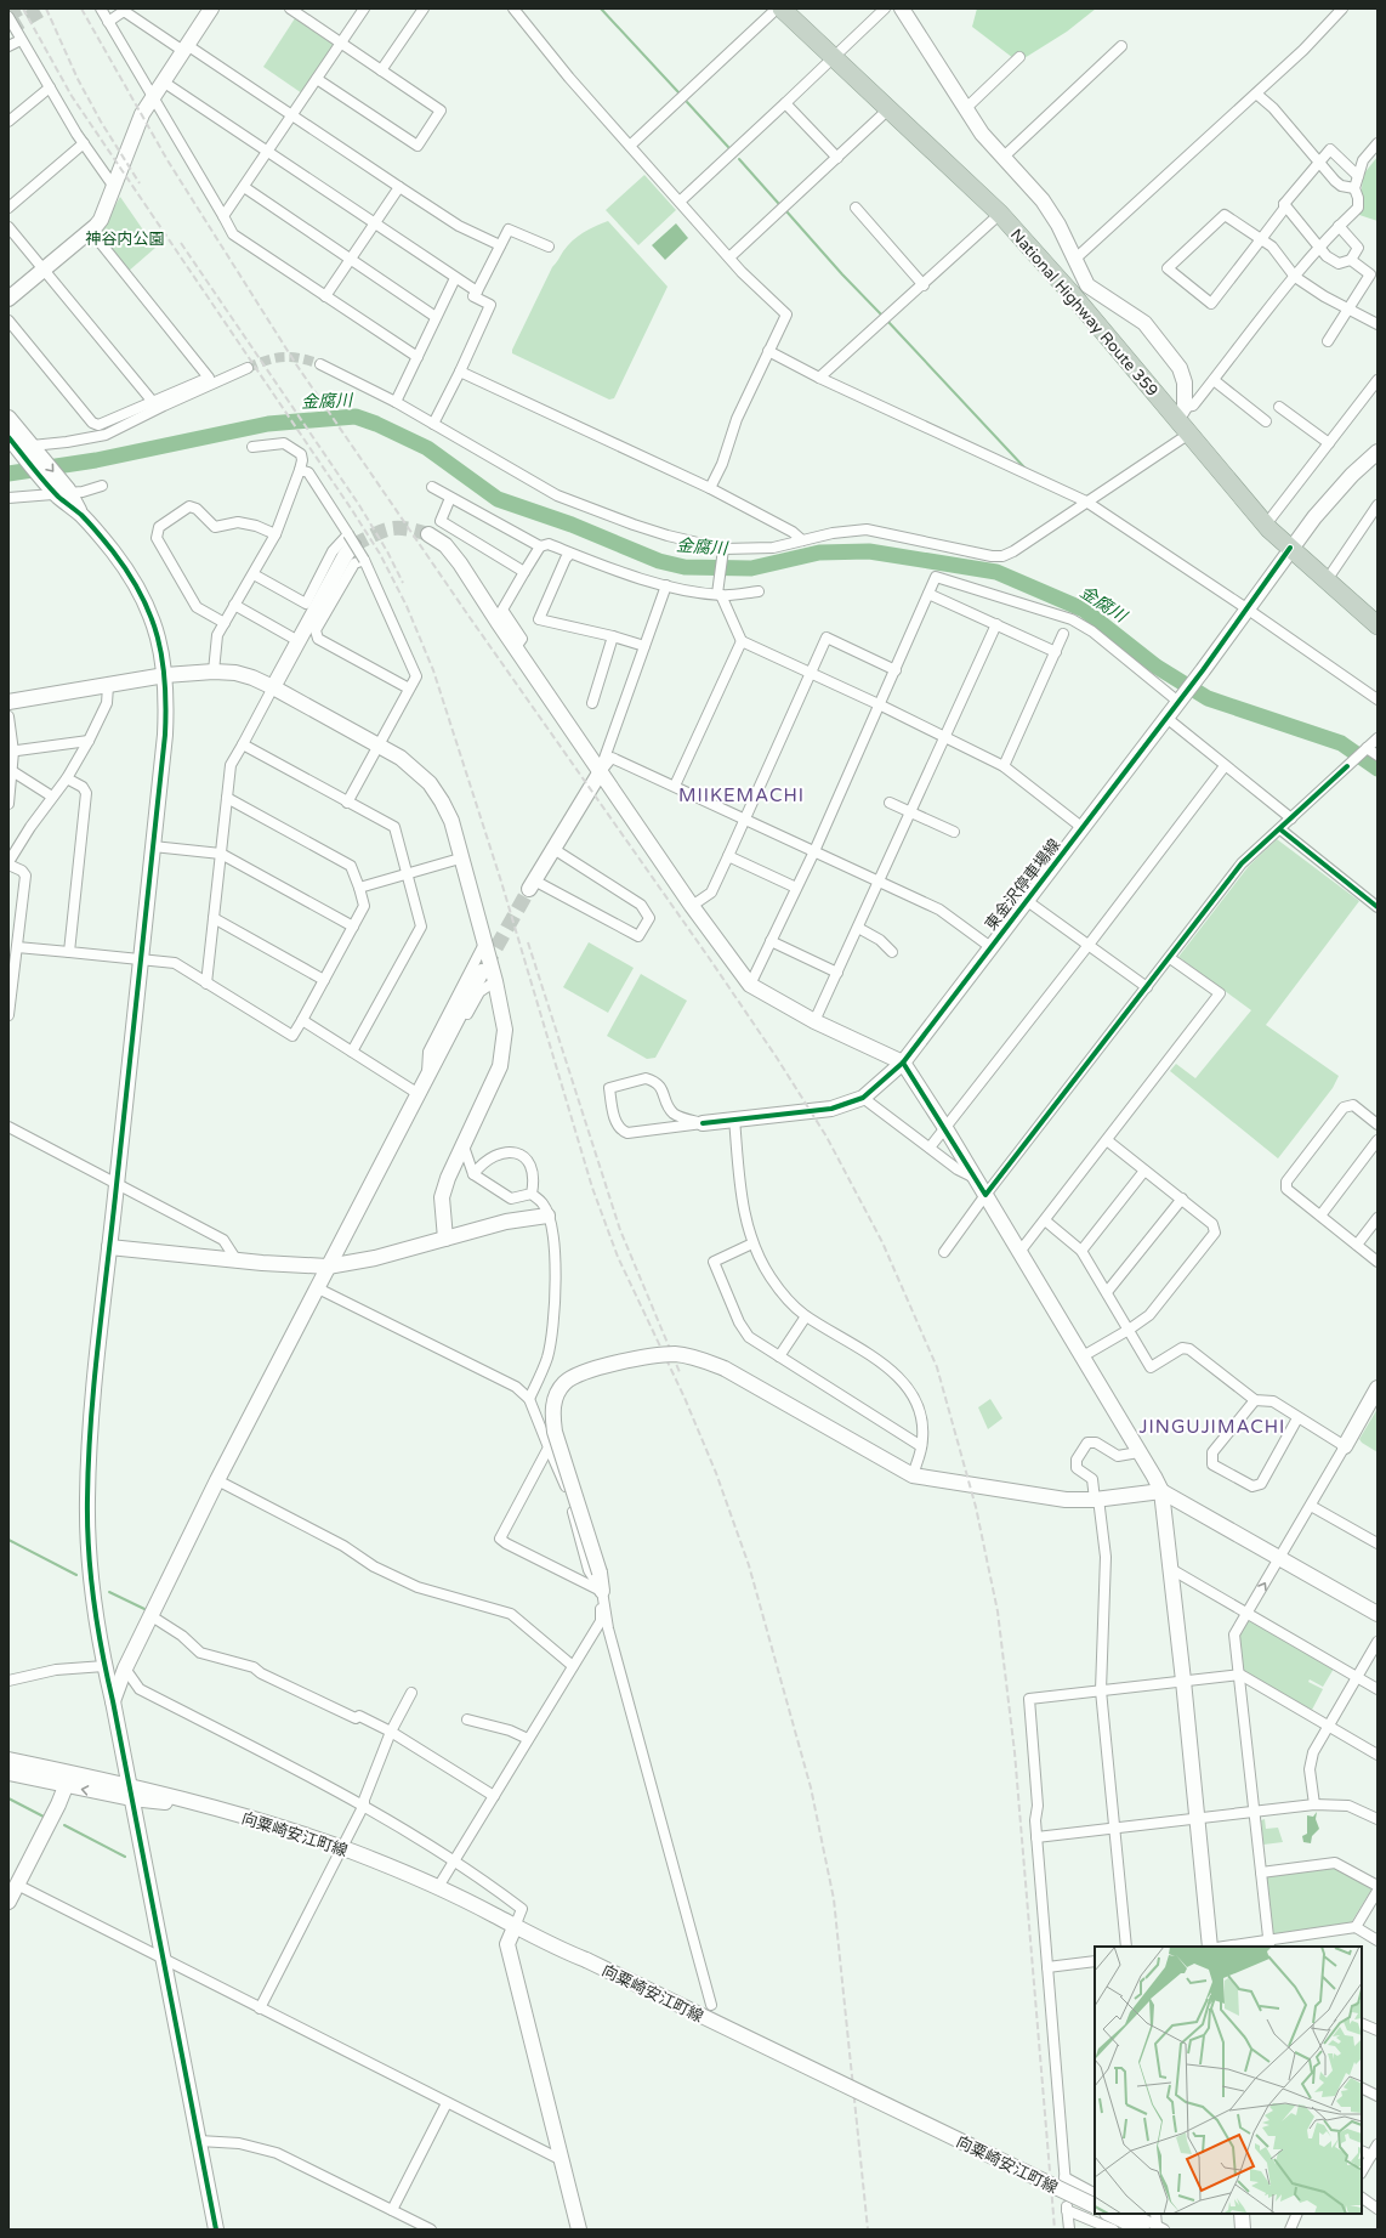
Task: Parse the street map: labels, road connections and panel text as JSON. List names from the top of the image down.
{
  "streets": {
    "highway": ["National Highway Route 359"],
    "street": ["東金沢停車場線", "向粟崎安江町線"]
  },
  "crossings": [
    ["National Highway Route 359", "東金沢停車場線"]
  ],
  "districts": ["MIIKEMACHI", "JINGUJIMACHI"],
  "water": ["金腐川"],
  "parks": ["神谷内公園"]
}
